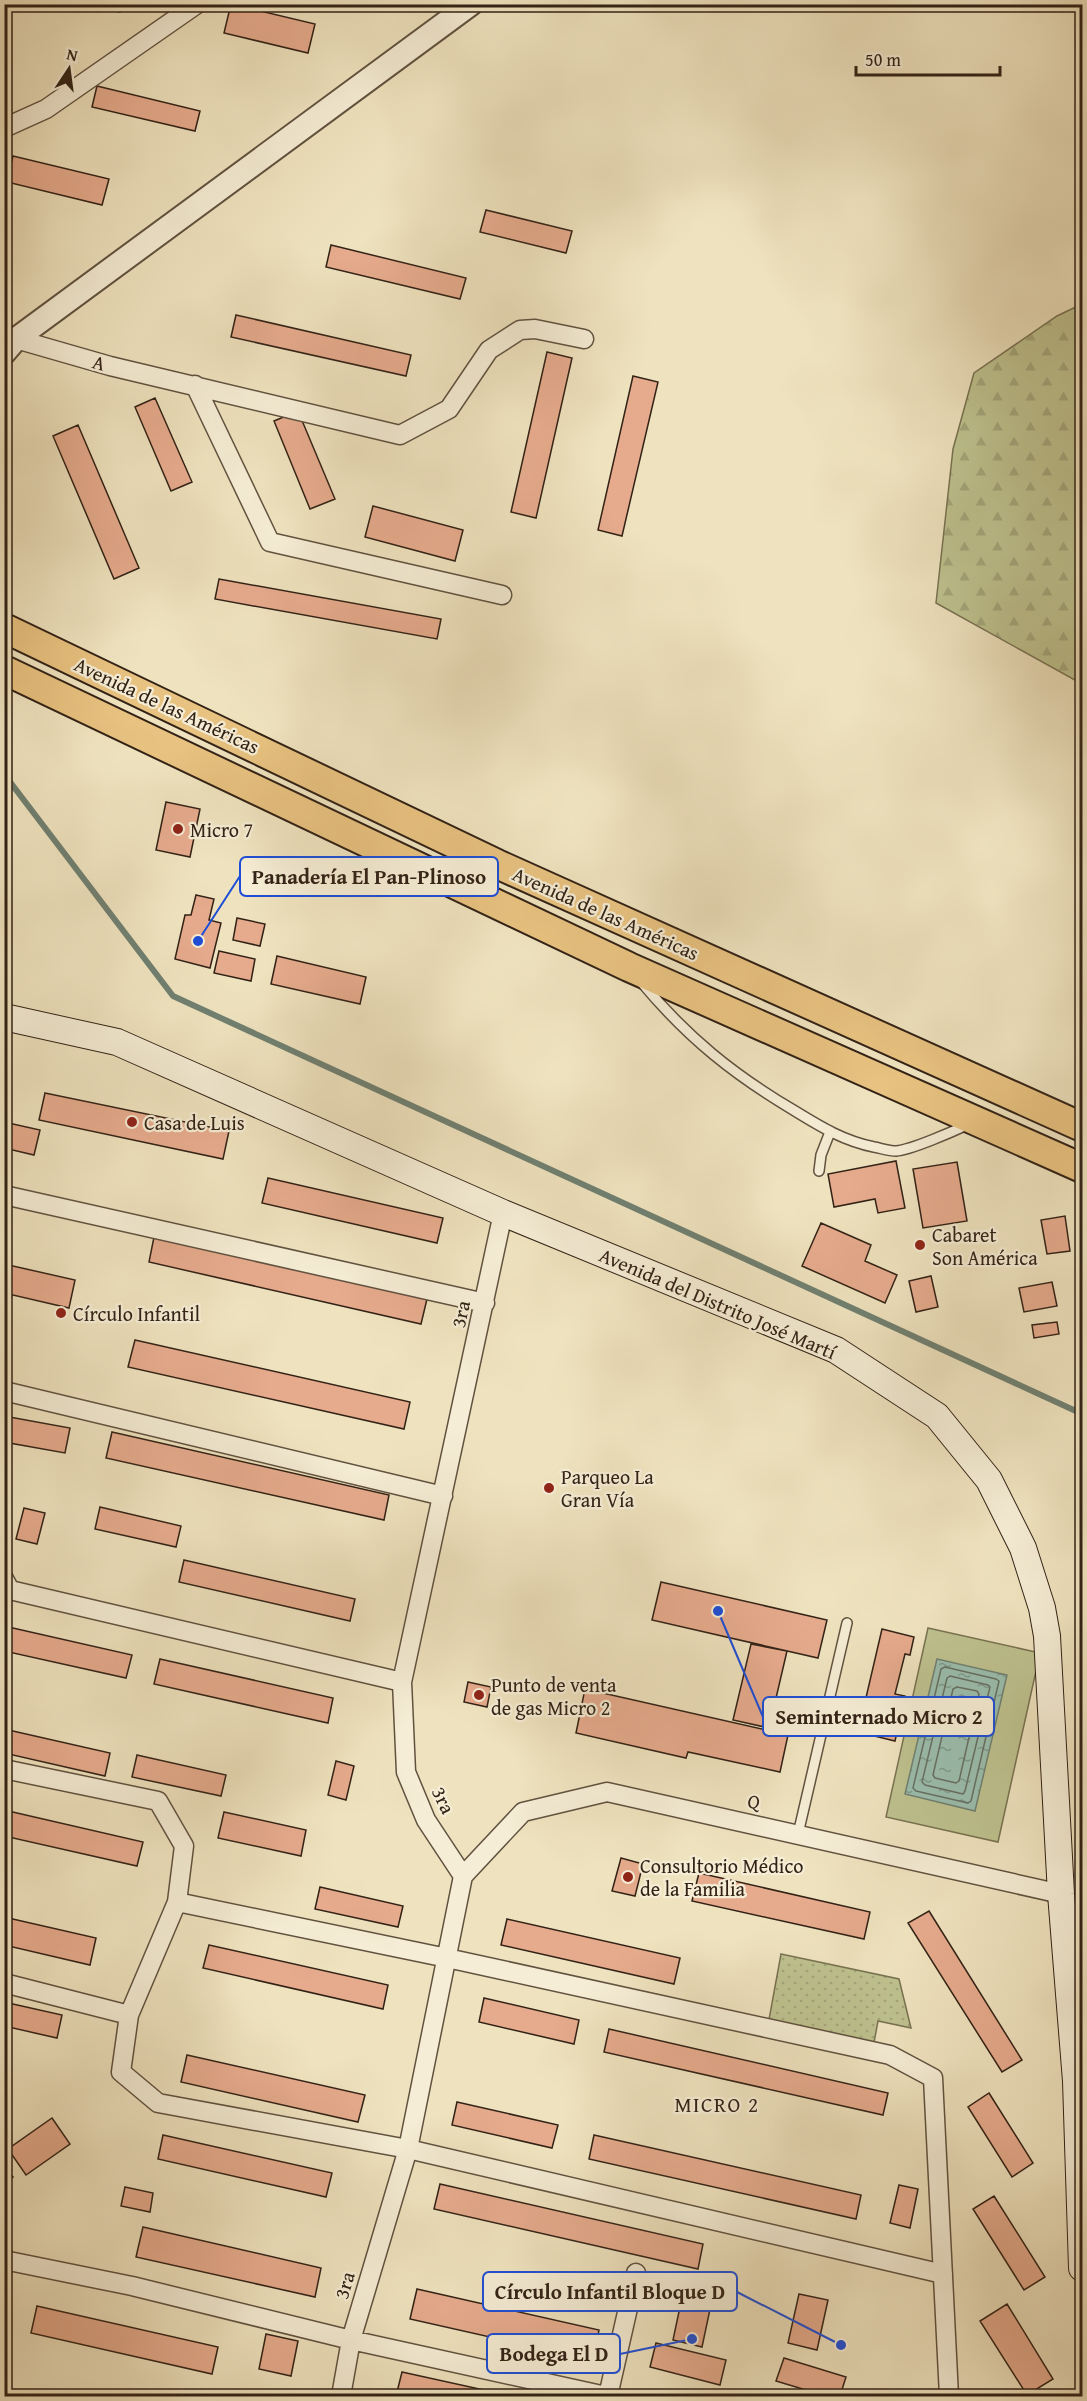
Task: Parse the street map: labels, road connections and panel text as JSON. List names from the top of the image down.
{
  "streets": {
    "main road": ["Avenida de las Américas", "Avenida del Distrito José Martí"],
    "street": ["A", "3ra", "Q"]
  },
  "crossings": [
    ["Avenida del Distrito José Martí", "3ra"],
    ["Avenida del Distrito José Martí", "Q"],
    ["3ra", "Q"]
  ],
  "districts": ["MICRO 2"],
  "places": [
    "Micro 7",
    "Panadería El Pan-Plinoso",
    "Casa de Luis",
    "Cabaret Son América",
    "Círculo Infantil",
    "Parqueo La Gran Vía",
    "Seminternado Micro 2",
    "Punto de venta de gas Micro 2",
    "Consultorio Médico de la Familia",
    "Bodega El D",
    "Círculo Infantil Bloque D"
  ],
  "scale_bar": "50 m",
  "north": "top"
}
